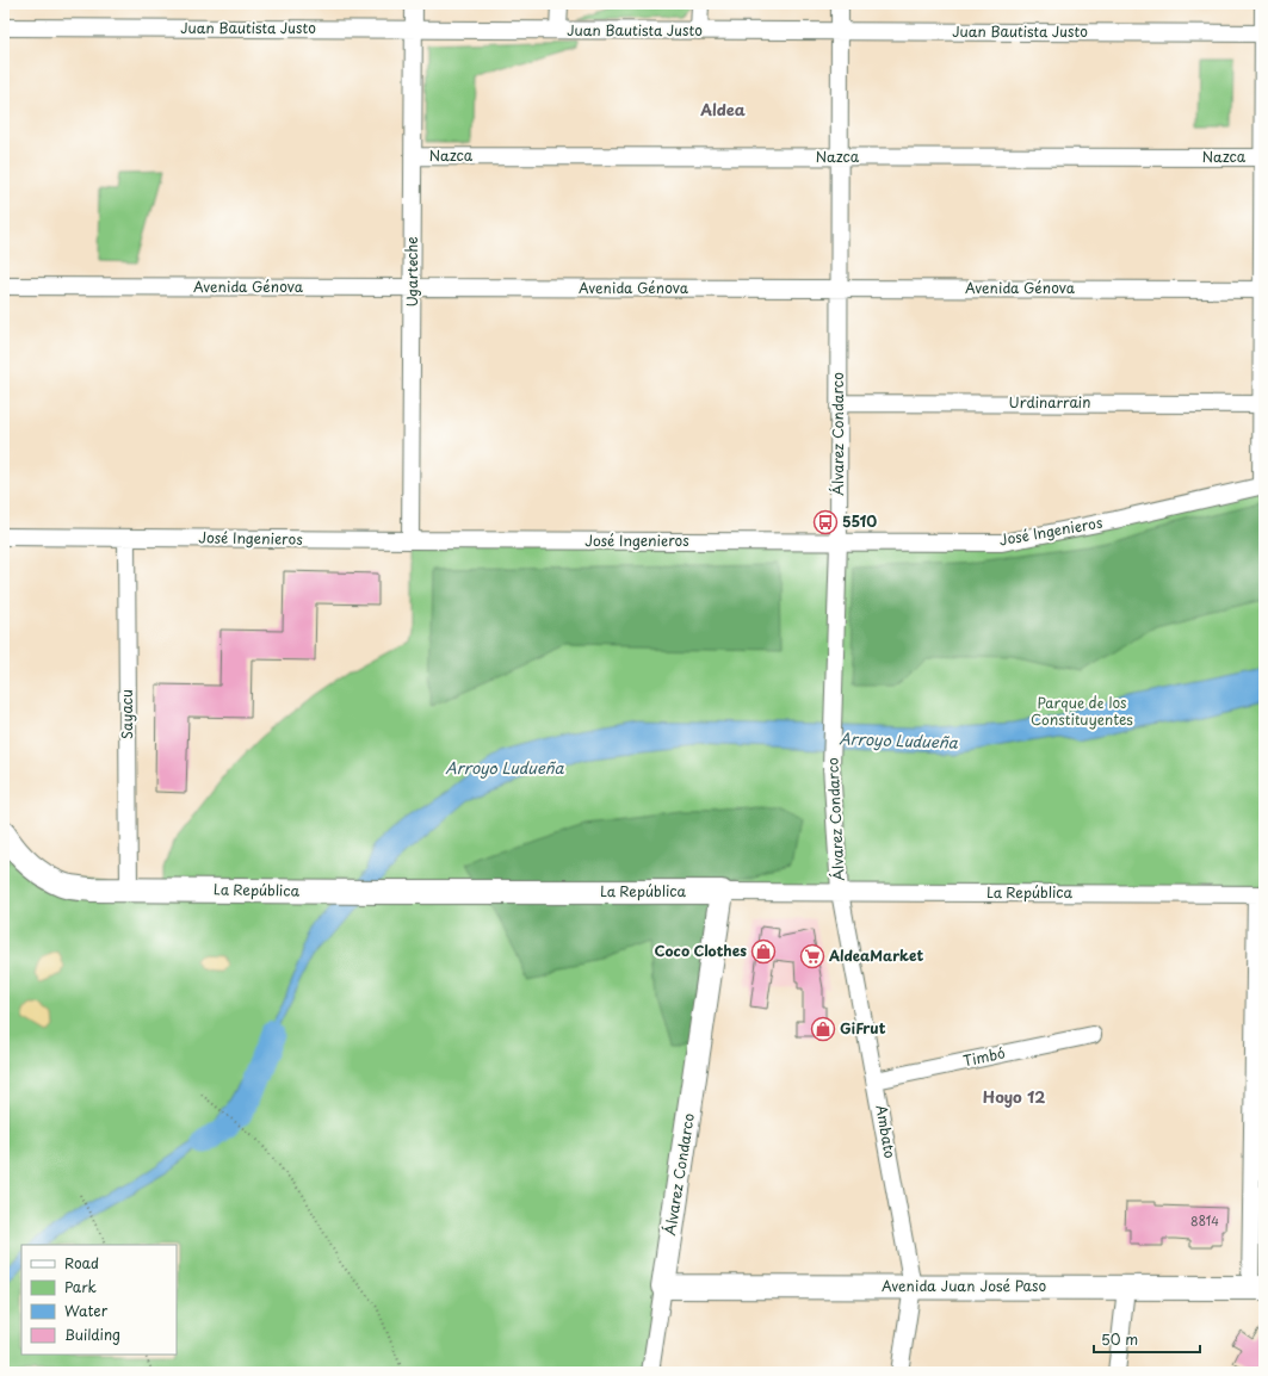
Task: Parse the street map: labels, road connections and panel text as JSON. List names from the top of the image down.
{
  "streets": {
    "main road": ["Álvarez Condarco", "La República", "Avenida Juan José Paso"],
    "street": [
      "Juan Bautista Justo",
      "Nazca",
      "Ugarteche",
      "Avenida Génova",
      "Urdinarrain",
      "José Ingenieros",
      "Sayacu",
      "Timbó",
      "Ambato"
    ]
  },
  "crossings": [
    ["Juan Bautista Justo", "Ugarteche"],
    ["Juan Bautista Justo", "Álvarez Condarco"],
    ["Nazca", "Ugarteche"],
    ["Nazca", "Álvarez Condarco"],
    ["Ugarteche", "Avenida Génova"],
    ["Ugarteche", "José Ingenieros"],
    ["Avenida Génova", "Álvarez Condarco"],
    ["Urdinarrain", "Álvarez Condarco"],
    ["Álvarez Condarco", "José Ingenieros"],
    ["Álvarez Condarco", "La República"],
    ["Álvarez Condarco", "Ambato"],
    ["Álvarez Condarco", "Avenida Juan José Paso"],
    ["José Ingenieros", "Sayacu"],
    ["Sayacu", "La República"],
    ["La República", "Ambato"],
    ["Timbó", "Ambato"],
    ["Ambato", "Avenida Juan José Paso"]
  ],
  "districts": ["Aldea", "Hoyo 12"],
  "water": ["Arroyo Ludueña"],
  "parks": ["Parque de los Constituyentes"],
  "places": {
    "bus stop": ["5510"],
    "shop": ["Coco Clothes", "GiFrut"],
    "supermarket": ["AldeaMarket"]
  },
  "house_numbers": ["8814"],
  "legend": [
    "Road",
    "Park",
    "Water",
    "Building"
  ],
  "scale_bar": "50 m"
}
